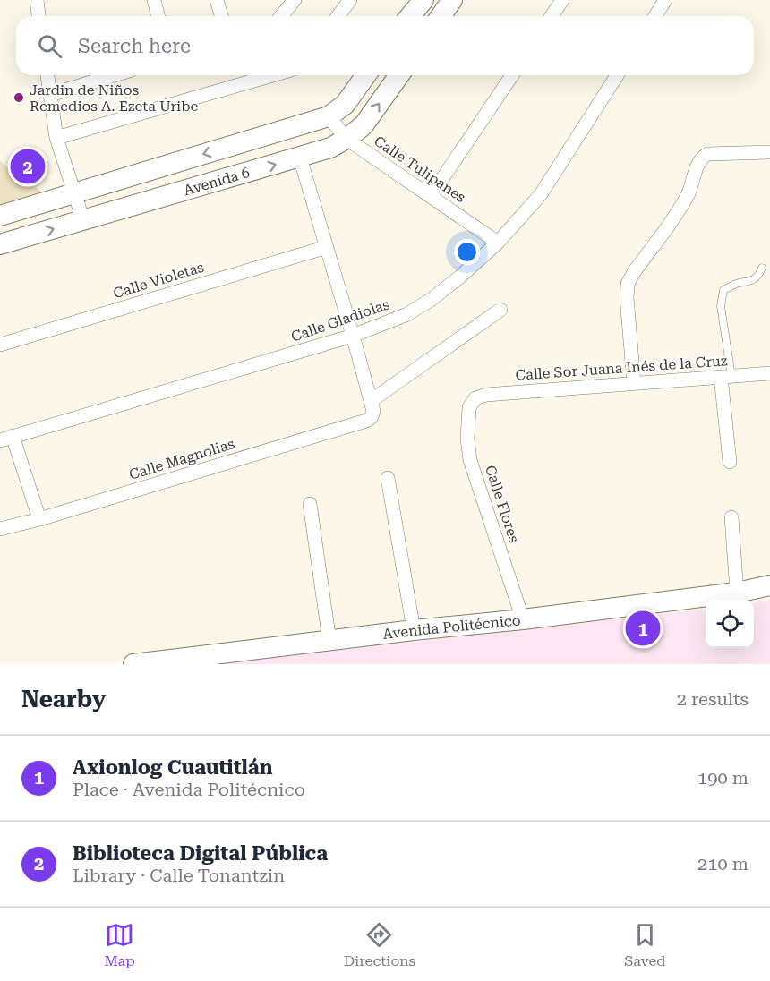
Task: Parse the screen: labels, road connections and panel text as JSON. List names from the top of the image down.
{
  "streets": {
    "street": [
      "Calle Tulipanes",
      "Avenida 6",
      "Calle Violetas",
      "Calle Gladiolas",
      "Calle Sor Juana Inés de la Cruz",
      "Calle Magnolias",
      "Calle Flores",
      "Avenida Politécnico"
    ]
  },
  "crossings": [
    ["Calle Tulipanes", "Avenida 6"],
    ["Calle Tulipanes", "Calle Gladiolas"],
    ["Calle Sor Juana Inés de la Cruz", "Calle Flores"],
    ["Calle Flores", "Avenida Politécnico"]
  ],
  "places": ["Jardin de Niños Remedios A. Ezeta Uribe"],
  "page": {
    "search": "Search here",
    "pins": ["2", "1"],
    "heading": ["Nearby", "2 results"],
    "list": [
      {
        "mark": "1",
        "name": "Axionlog Cuautitlán",
        "note": "Place · Avenida Politécnico",
        "value": "190 m"
      },
      {
        "mark": "2",
        "name": "Biblioteca Digital Pública",
        "note": "Library · Calle Tonantzin",
        "value": "210 m"
      }
    ],
    "nav": ["Map", "Directions", "Saved"]
  }
}
